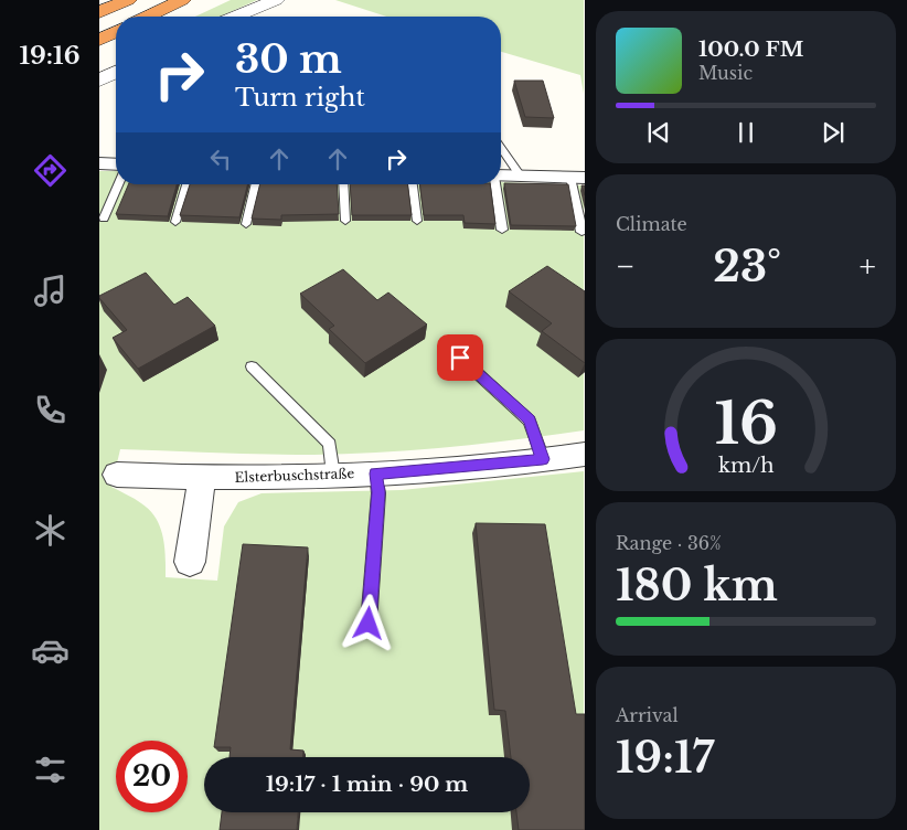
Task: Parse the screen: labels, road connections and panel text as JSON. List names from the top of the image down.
{
  "streets": {
    "street": ["Elsterbuschstraße"]
  },
  "page": {
    "tabs": "19:16",
    "turn": ["30 m", "Turn right"],
    "song": ["100.0 FM", "Music"],
    "tile": [
      "Climate",
      ["Range · 36%", "180 km"],
      ["Arrival", "19:17"]
    ],
    "heat": ["−", "23°", "+"],
    "limit": "20",
    "trip": "19:17 · 1 min · 90 m",
    "gauge": ["16", "km/h"]
  }
}
